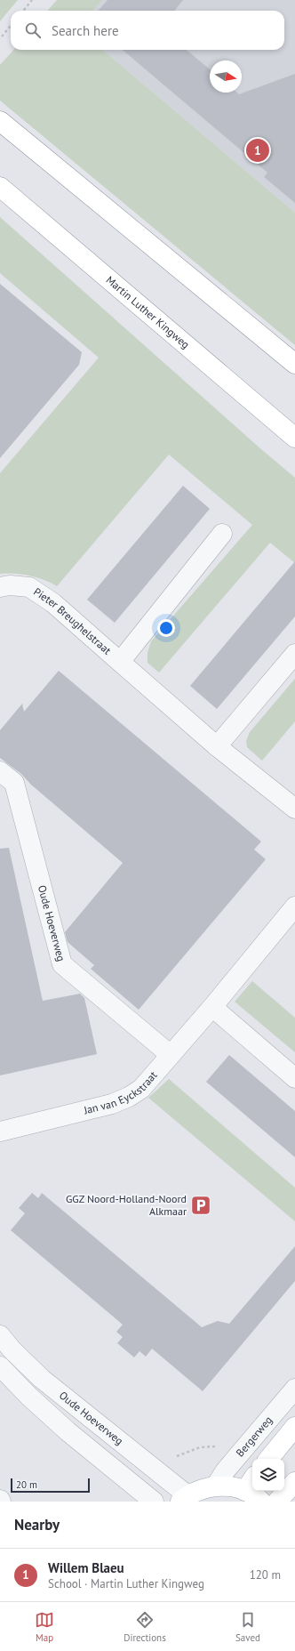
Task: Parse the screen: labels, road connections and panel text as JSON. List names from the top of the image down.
{
  "streets": {
    "main road": ["Martin Luther Kingweg"],
    "street": [
      "Pieter Breughelstraat",
      "Oude Hoeverweg",
      "Jan van Eyckstraat",
      "Bergerweg"
    ]
  },
  "crossings": [
    ["Oude Hoeverweg", "Jan van Eyckstraat"]
  ],
  "places": {
    "parking": ["GGZ Noord-Holland-Noord Alkmaar"]
  },
  "scale_bar": "20 m",
  "north": "right",
  "page": {
    "search": "Search here",
    "pins": "1",
    "scale": "20 m",
    "heading": "Nearby",
    "list": [
      {
        "mark": "1",
        "name": "Willem Blaeu",
        "note": "School · Martin Luther Kingweg",
        "value": "120 m"
      }
    ],
    "nav": ["Map", "Directions", "Saved"]
  }
}
